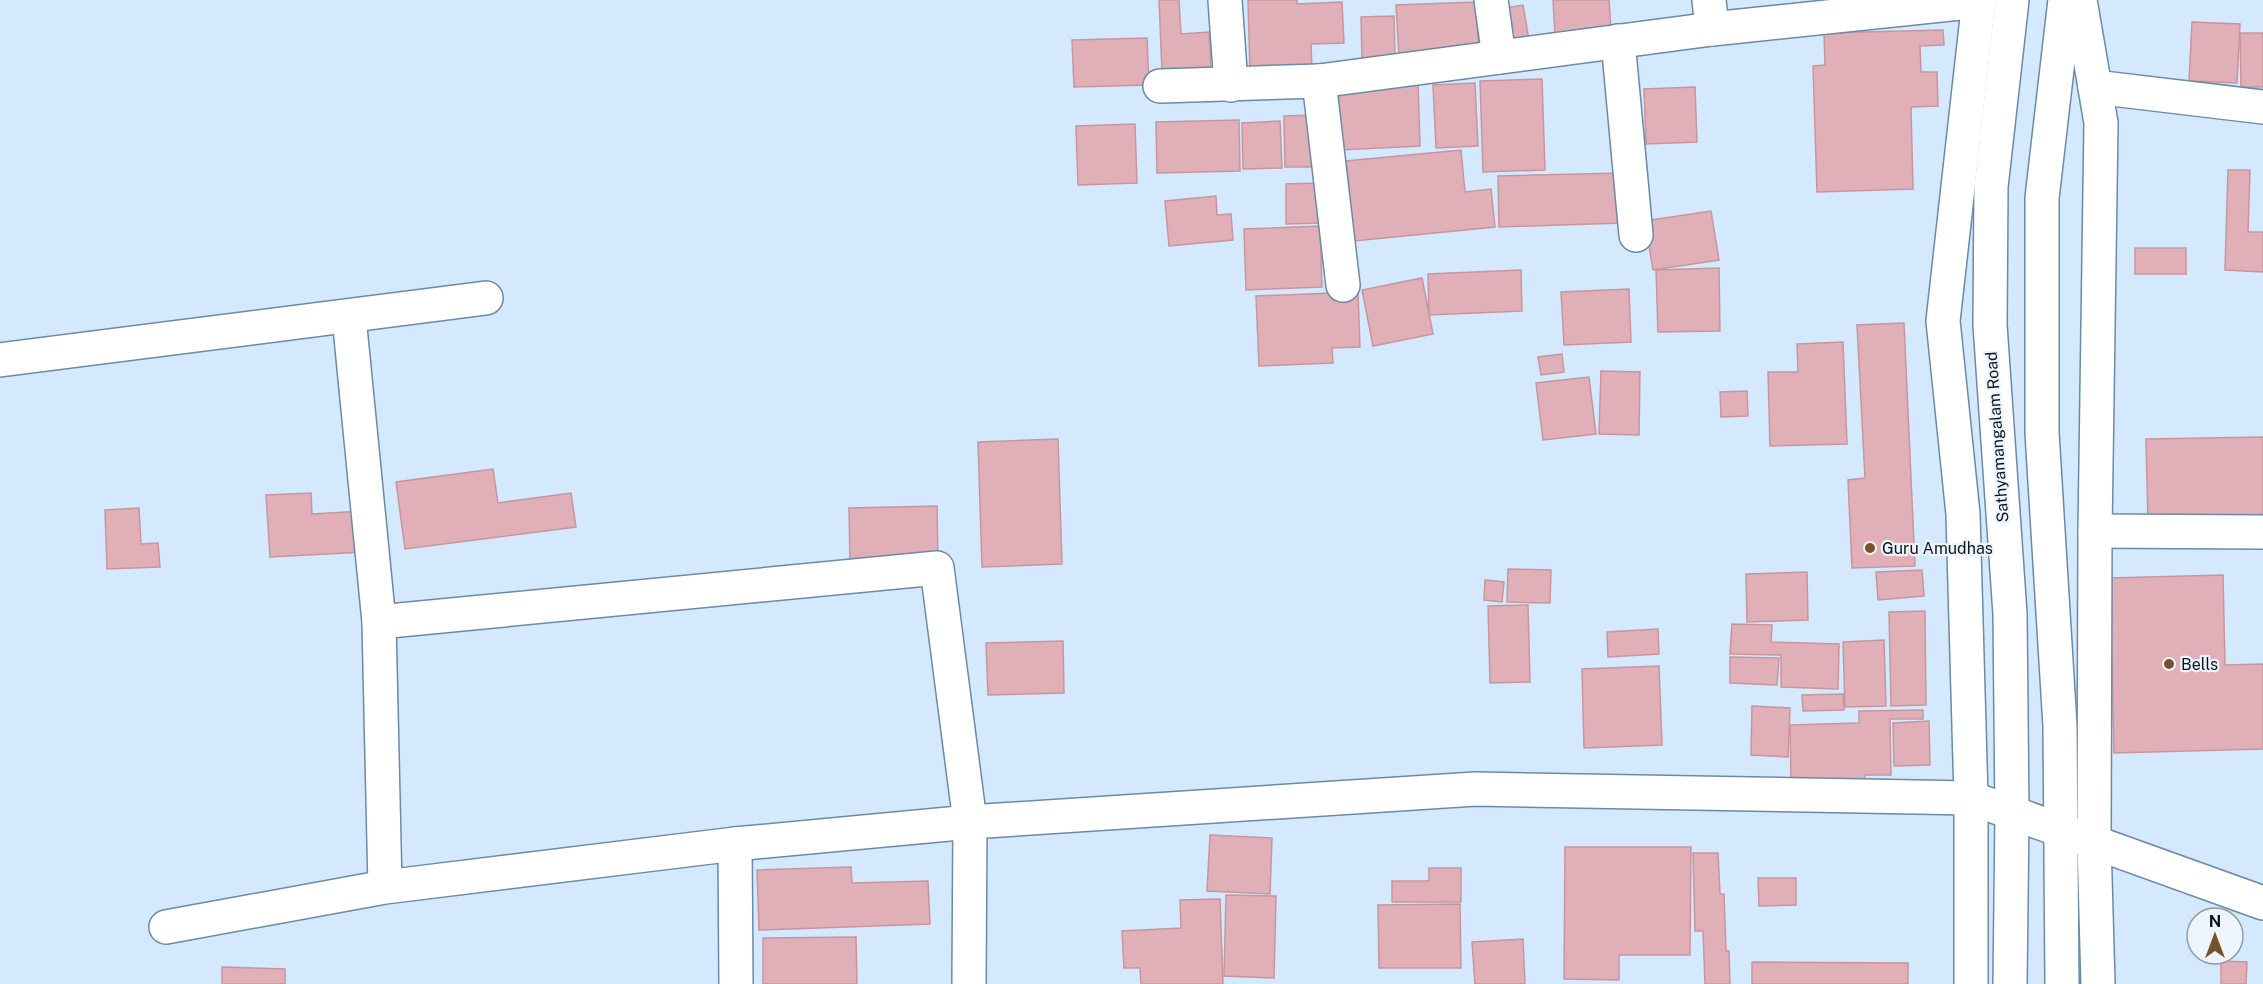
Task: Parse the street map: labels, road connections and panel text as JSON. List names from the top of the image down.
{
  "streets": {
    "main road": ["Sathyamangalam Road"]
  },
  "places": ["Guru Amudhas", "Bells"],
  "north": "top"
}
